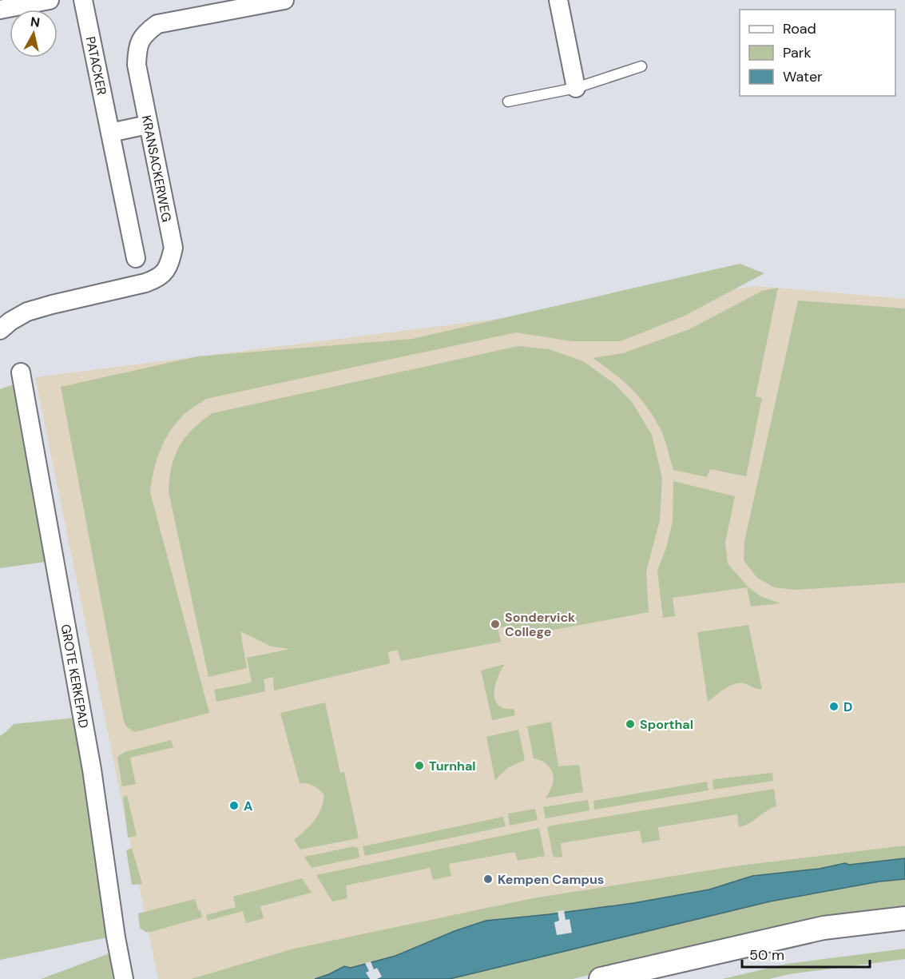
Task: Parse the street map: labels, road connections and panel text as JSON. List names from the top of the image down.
{
  "streets": {
    "street": ["PATACKER", "KRANSACKERWEG", "GROTE KERKEPAD"]
  },
  "places": [
    "Sondervick College",
    "D",
    "Sporthal",
    "Turnhal",
    "A",
    "Kempen Campus"
  ],
  "legend": ["Road", "Park", "Water"],
  "scale_bar": "50 m",
  "north": "top"
}
